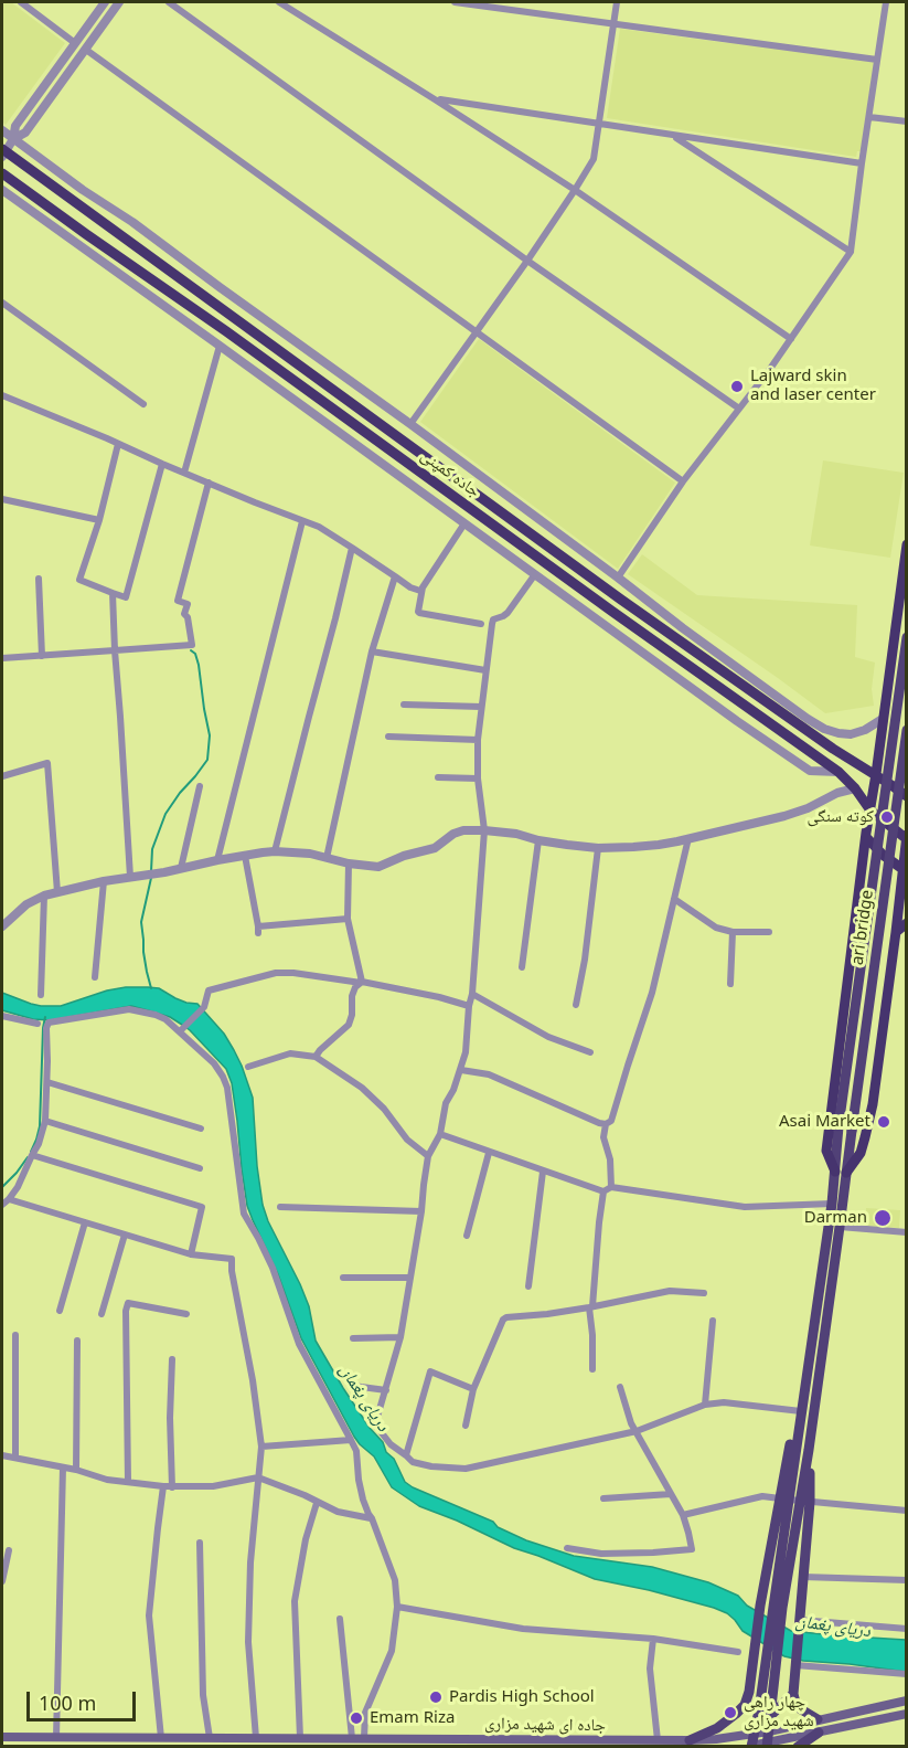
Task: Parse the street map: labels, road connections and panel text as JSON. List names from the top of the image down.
{
  "streets": {
    "highway": ["جاده کمپنی"],
    "main road": ["ari bridge", "جاده ای شهید مزاری"]
  },
  "water": ["دریای پغمان"],
  "places": [
    "Lajward skin and laser center",
    "کوته سنگی",
    "Asai Market",
    "Darman",
    "Pardis High School",
    "چهار راهی شهید مزاری",
    "Emam Riza"
  ],
  "scale_bar": "100 m"
}
